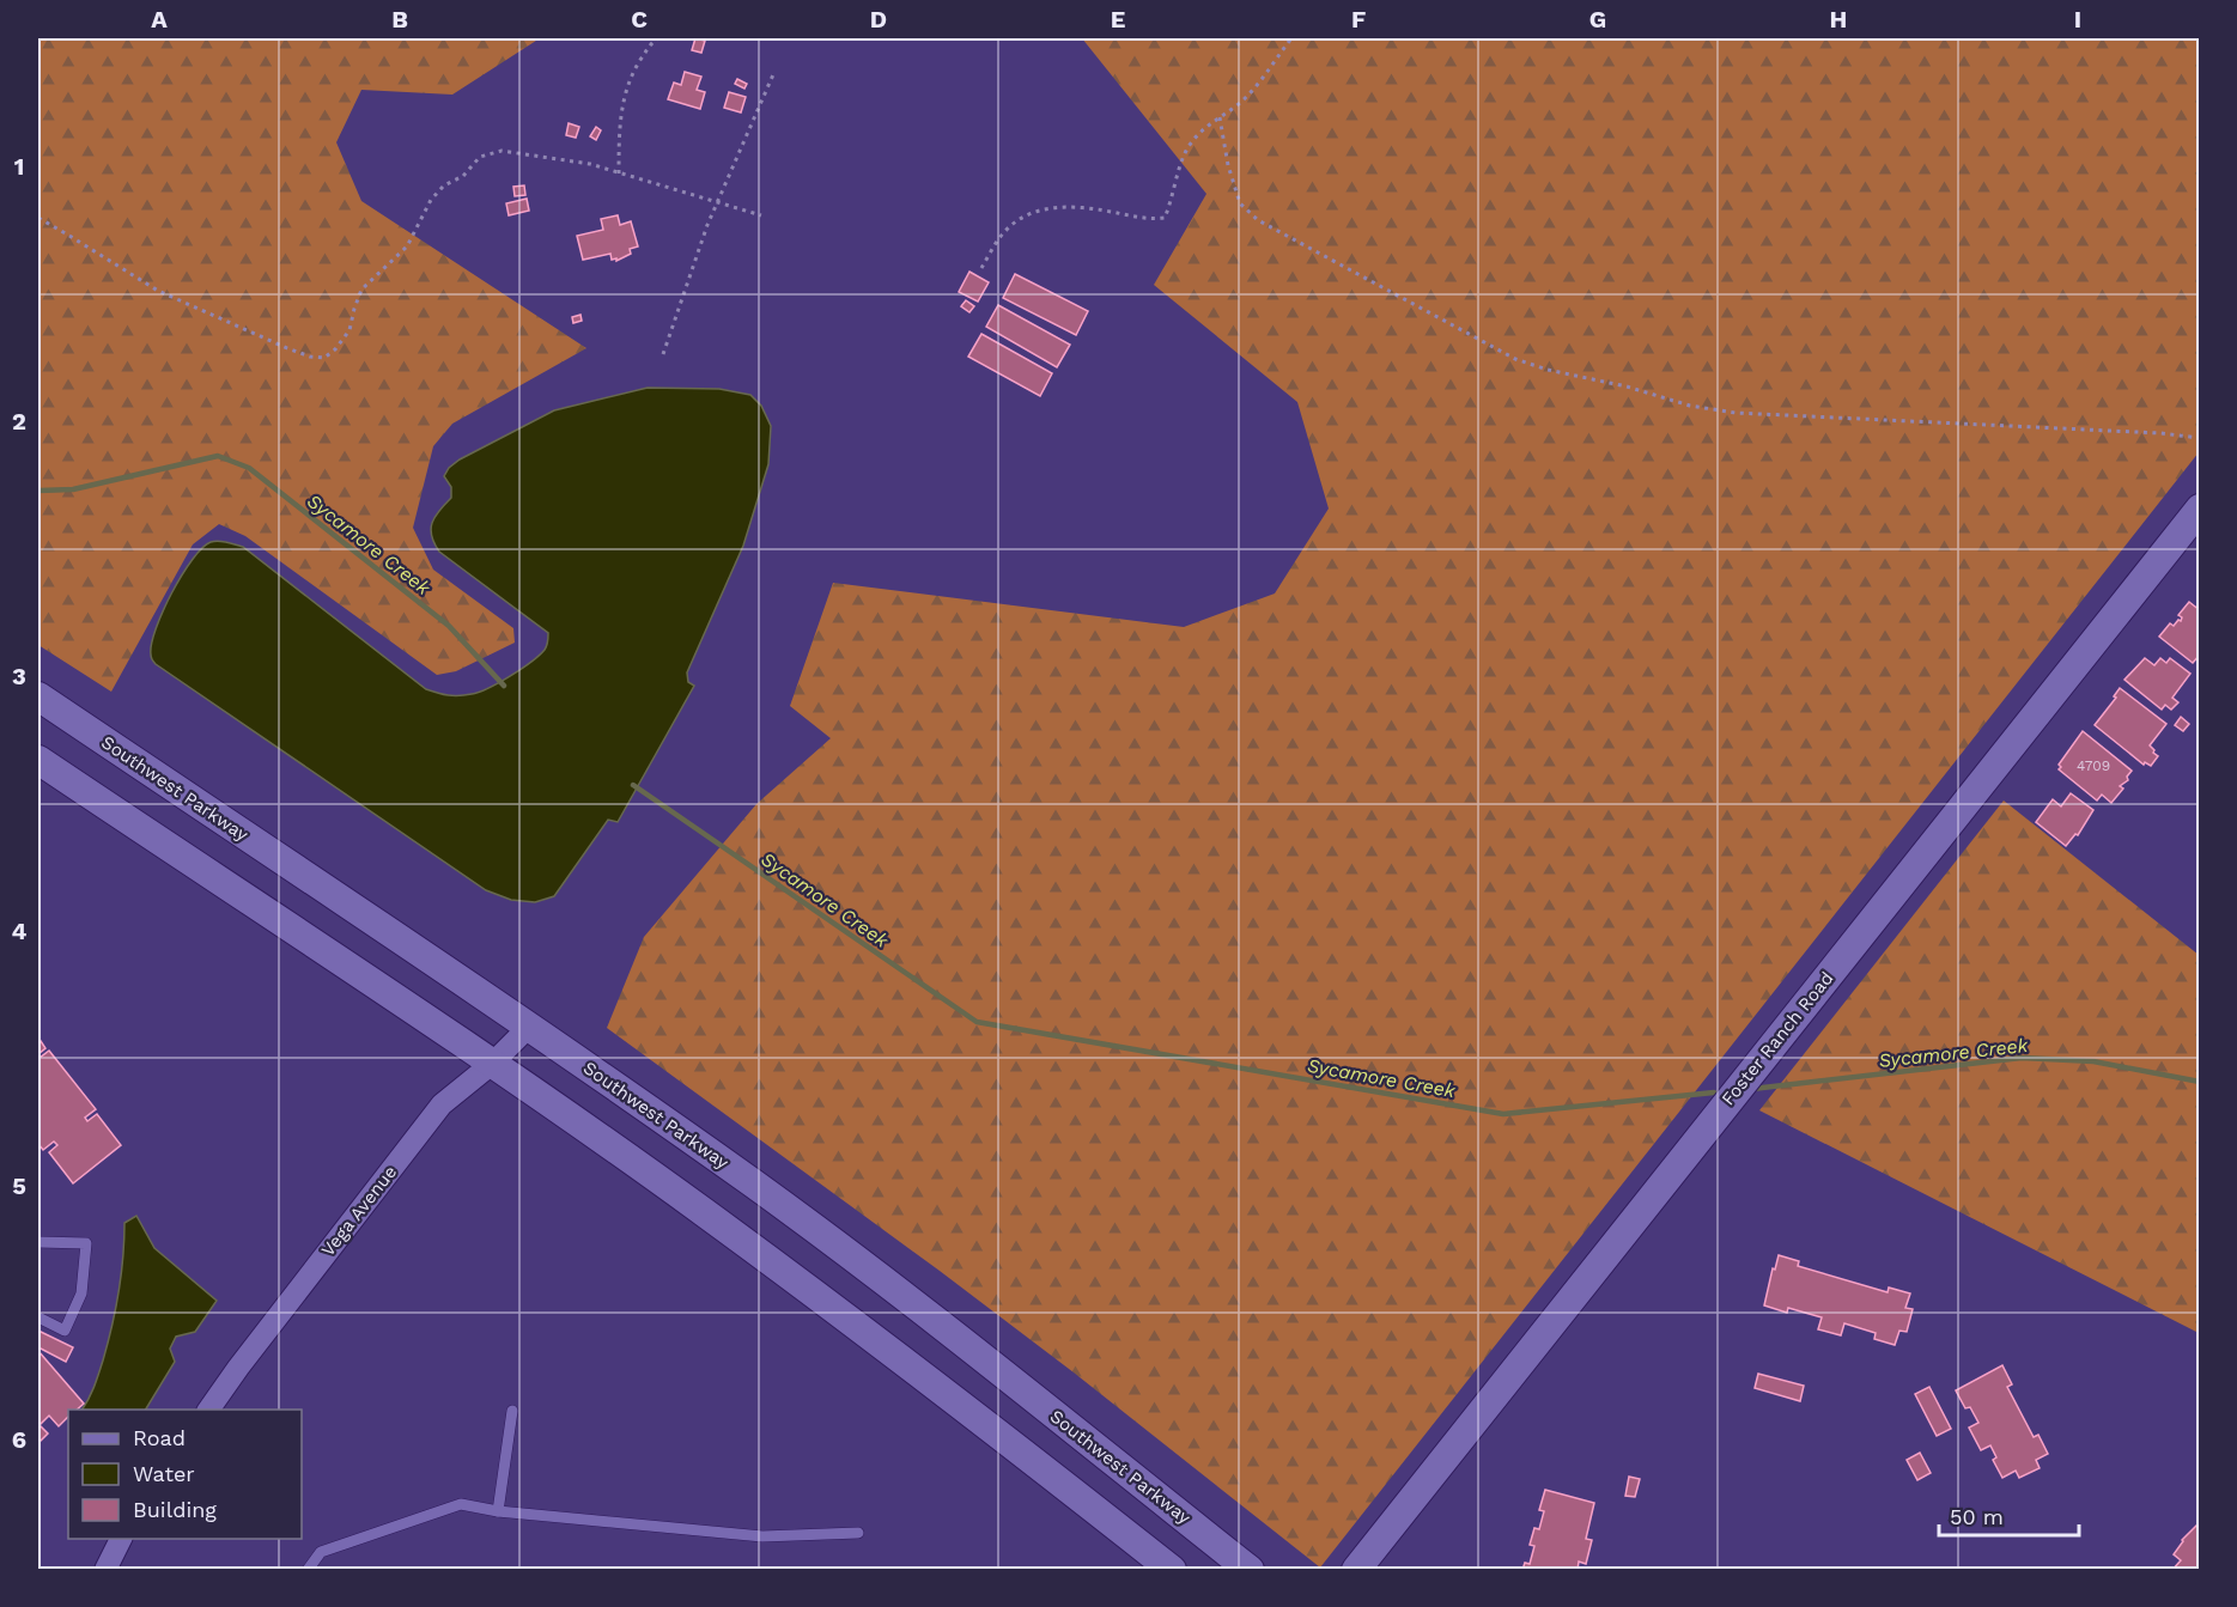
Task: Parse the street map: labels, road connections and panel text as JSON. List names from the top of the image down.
{
  "streets": {
    "main road": ["Southwest Parkway", "Foster Ranch Road"],
    "street": ["Vega Avenue"]
  },
  "crossings": [
    ["Southwest Parkway", "Vega Avenue"]
  ],
  "water": ["Sycamore Creek"],
  "house_numbers": ["4709"],
  "legend": ["Road", "Water", "Building"],
  "scale_bar": "50 m",
  "grid": {
    "columns": [
      "A",
      "B",
      "C",
      "D",
      "E",
      "F",
      "G",
      "H",
      "I"
    ],
    "rows": [
      "1",
      "2",
      "3",
      "4",
      "5",
      "6"
    ]
  }
}
